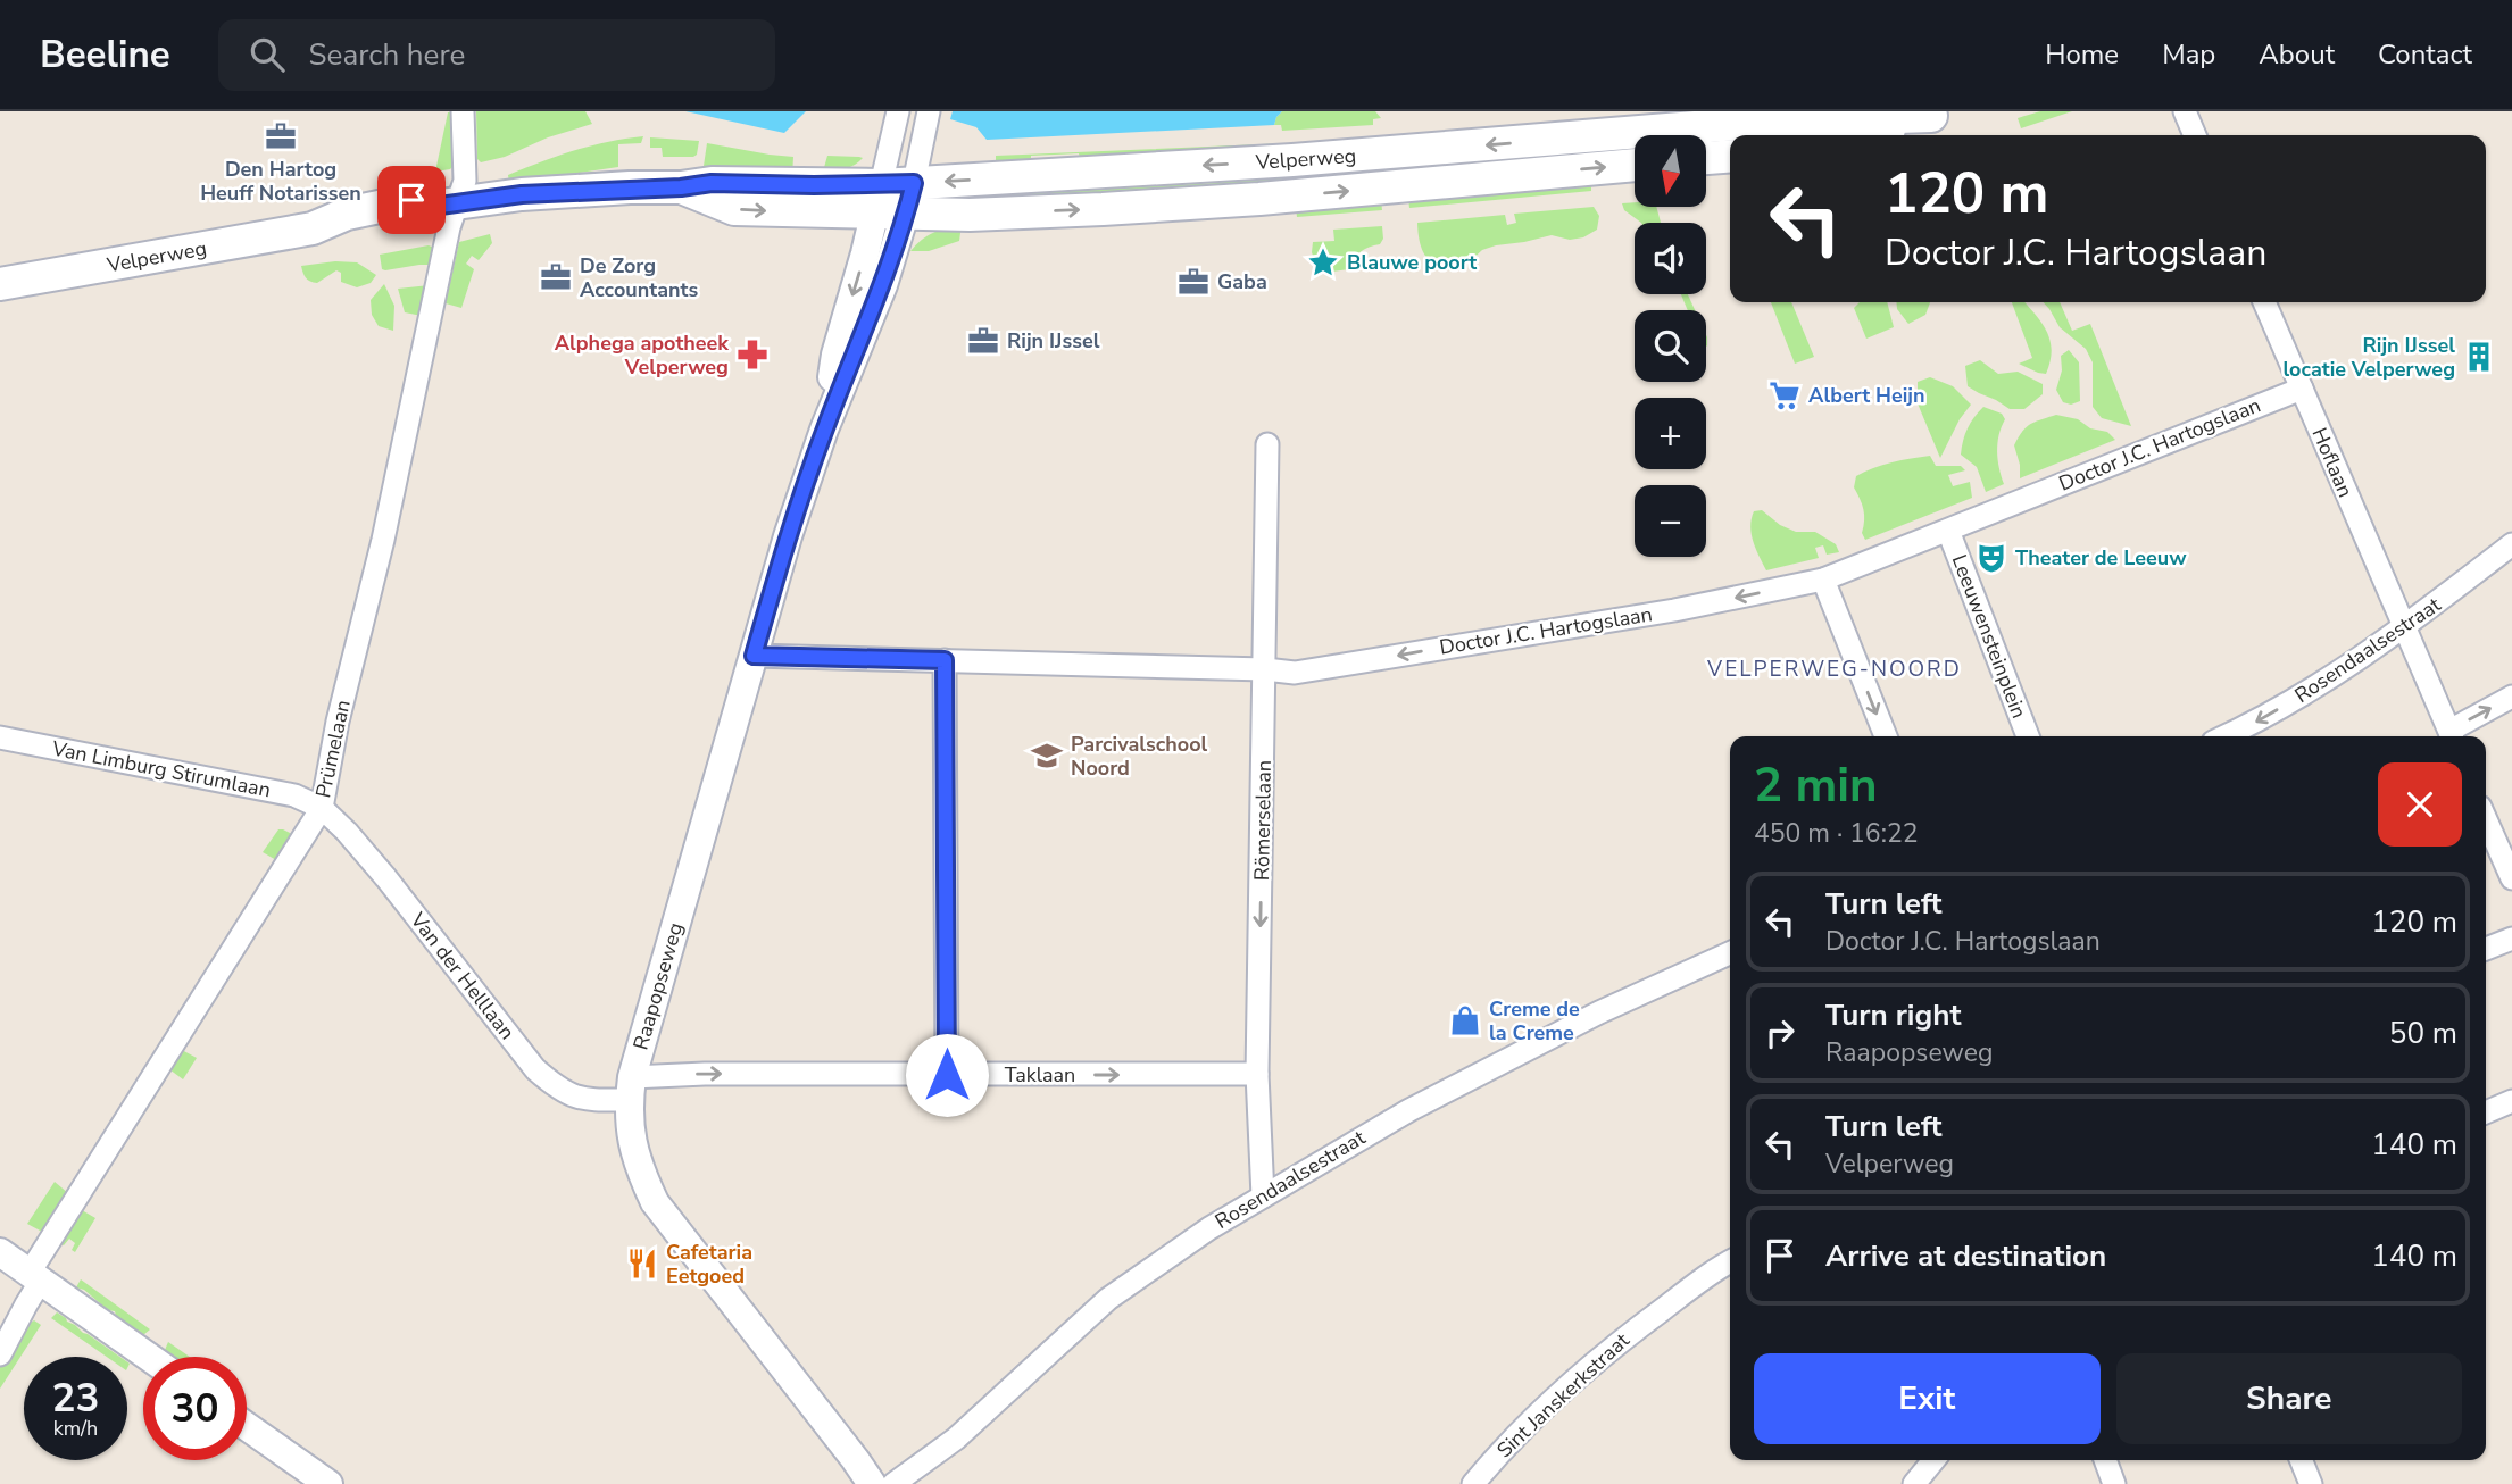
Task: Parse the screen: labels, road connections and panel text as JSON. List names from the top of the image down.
{
  "streets": {
    "main road": ["Velperweg"],
    "street": [
      "Doctor J.C. Hartogslaan",
      "Hoflaan",
      "Leeuwensteinplein",
      "Rosendaalsestraat",
      "Prümelaan",
      "Van Limburg Stirumlaan",
      "Römerselaan",
      "Van der Helllaan",
      "Raapopseweg",
      "Taklaan",
      "Sint Janskerkstraat"
    ]
  },
  "crossings": [
    ["Velperweg", "Prümelaan"],
    ["Velperweg", "Raapopseweg"],
    ["Doctor J.C. Hartogslaan", "Hoflaan"],
    ["Doctor J.C. Hartogslaan", "Leeuwensteinplein"],
    ["Doctor J.C. Hartogslaan", "Römerselaan"],
    ["Doctor J.C. Hartogslaan", "Raapopseweg"],
    ["Hoflaan", "Rosendaalsestraat"],
    ["Rosendaalsestraat", "Römerselaan"],
    ["Prümelaan", "Van Limburg Stirumlaan"],
    ["Prümelaan", "Van der Helllaan"],
    ["Van Limburg Stirumlaan", "Van der Helllaan"],
    ["Römerselaan", "Taklaan"],
    ["Van der Helllaan", "Raapopseweg"],
    ["Van der Helllaan", "Taklaan"],
    ["Raapopseweg", "Taklaan"]
  ],
  "one_way": ["Doctor J.C. Hartogslaan", "Römerselaan", "Taklaan"],
  "districts": ["VELPERWEG-NOORD"],
  "places": {
    "office": [
      "Den Hartog Heuff Notarissen",
      "De Zorg Accountants",
      "Gaba",
      "Rijn IJssel"
    ],
    "place": ["Blauwe poort"],
    "pharmacy": ["Alphega apotheek Velperweg"],
    "building": ["Rijn IJssel locatie Velperweg"],
    "supermarket": ["Albert Heijn"],
    "theatre": ["Theater de Leeuw"],
    "school or university": ["Parcivalschool Noord"],
    "shop": ["Creme de la Creme"],
    "restaurant": ["Cafetaria Eetgoed"]
  },
  "north": "bottom",
  "page": {
    "header": "Beeline",
    "search": "Search here",
    "nav": [
      "Home",
      "Map",
      "About",
      "Contact"
    ],
    "map_buttons": ["+", "−"],
    "turn": ["120 m", "Doctor J.C. Hartogslaan"],
    "heading": ["2 min", "450 m · 16:22"],
    "list": [
      {
        "name": "Turn left",
        "note": "Doctor J.C. Hartogslaan",
        "value": "120 m"
      },
      {
        "name": "Turn right",
        "note": "Raapopseweg",
        "value": "50 m"
      },
      {
        "name": "Turn left",
        "note": "Velperweg",
        "value": "140 m"
      },
      {
        "name": "Arrive at destination",
        "value": "140 m"
      }
    ],
    "buttons": ["Exit", "Share"],
    "speed": "23 km/h",
    "limit": "30"
  }
}
